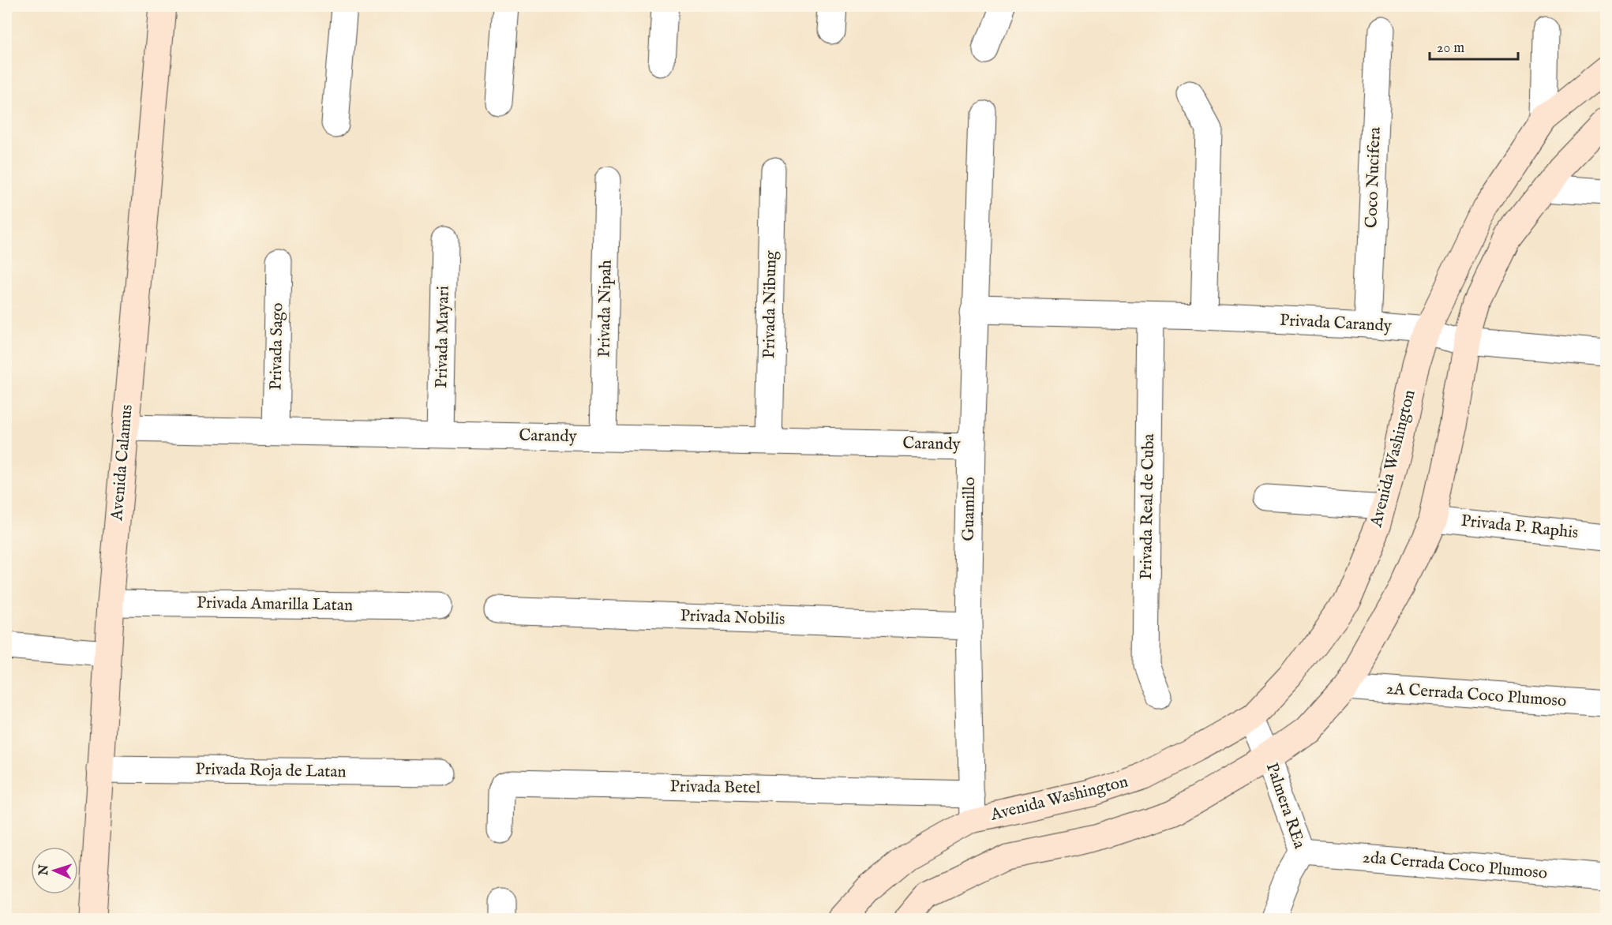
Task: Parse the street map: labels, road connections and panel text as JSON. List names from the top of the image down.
{
  "streets": {
    "main road": ["Avenida Washington", "Avenida Calamus"],
    "street": [
      "Coco Nucifera",
      "Privada Nibung",
      "Privada Nipah",
      "Privada Carandy",
      "Privada Mayari",
      "Privada Sago",
      "Carandy",
      "Privada Real de Cuba",
      "Guamillo",
      "Privada P. Raphis",
      "Privada Amarilla Latan",
      "Privada Nobilis",
      "2A Cerrada Coco Plumoso",
      "Privada Roja de Latan",
      "Privada Betel",
      "Palmera REa",
      "2da Cerrada Coco Plumoso"
    ]
  },
  "crossings": [
    ["Coco Nucifera", "Privada Carandy"],
    ["Privada Nibung", "Carandy"],
    ["Privada Nipah", "Carandy"],
    ["Privada Carandy", "Avenida Washington"],
    ["Privada Carandy", "Privada Real de Cuba"],
    ["Privada Carandy", "Guamillo"],
    ["Privada Mayari", "Carandy"],
    ["Privada Sago", "Carandy"],
    ["Carandy", "Avenida Calamus"],
    ["Carandy", "Guamillo"],
    ["Avenida Washington", "Guamillo"],
    ["Avenida Washington", "Palmera REa"],
    ["Avenida Calamus", "Privada Amarilla Latan"],
    ["Avenida Calamus", "Privada Roja de Latan"],
    ["Guamillo", "Privada Nobilis"],
    ["Guamillo", "Privada Betel"],
    ["Palmera REa", "2da Cerrada Coco Plumoso"]
  ],
  "scale_bar": "20 m",
  "north": "left"
}
